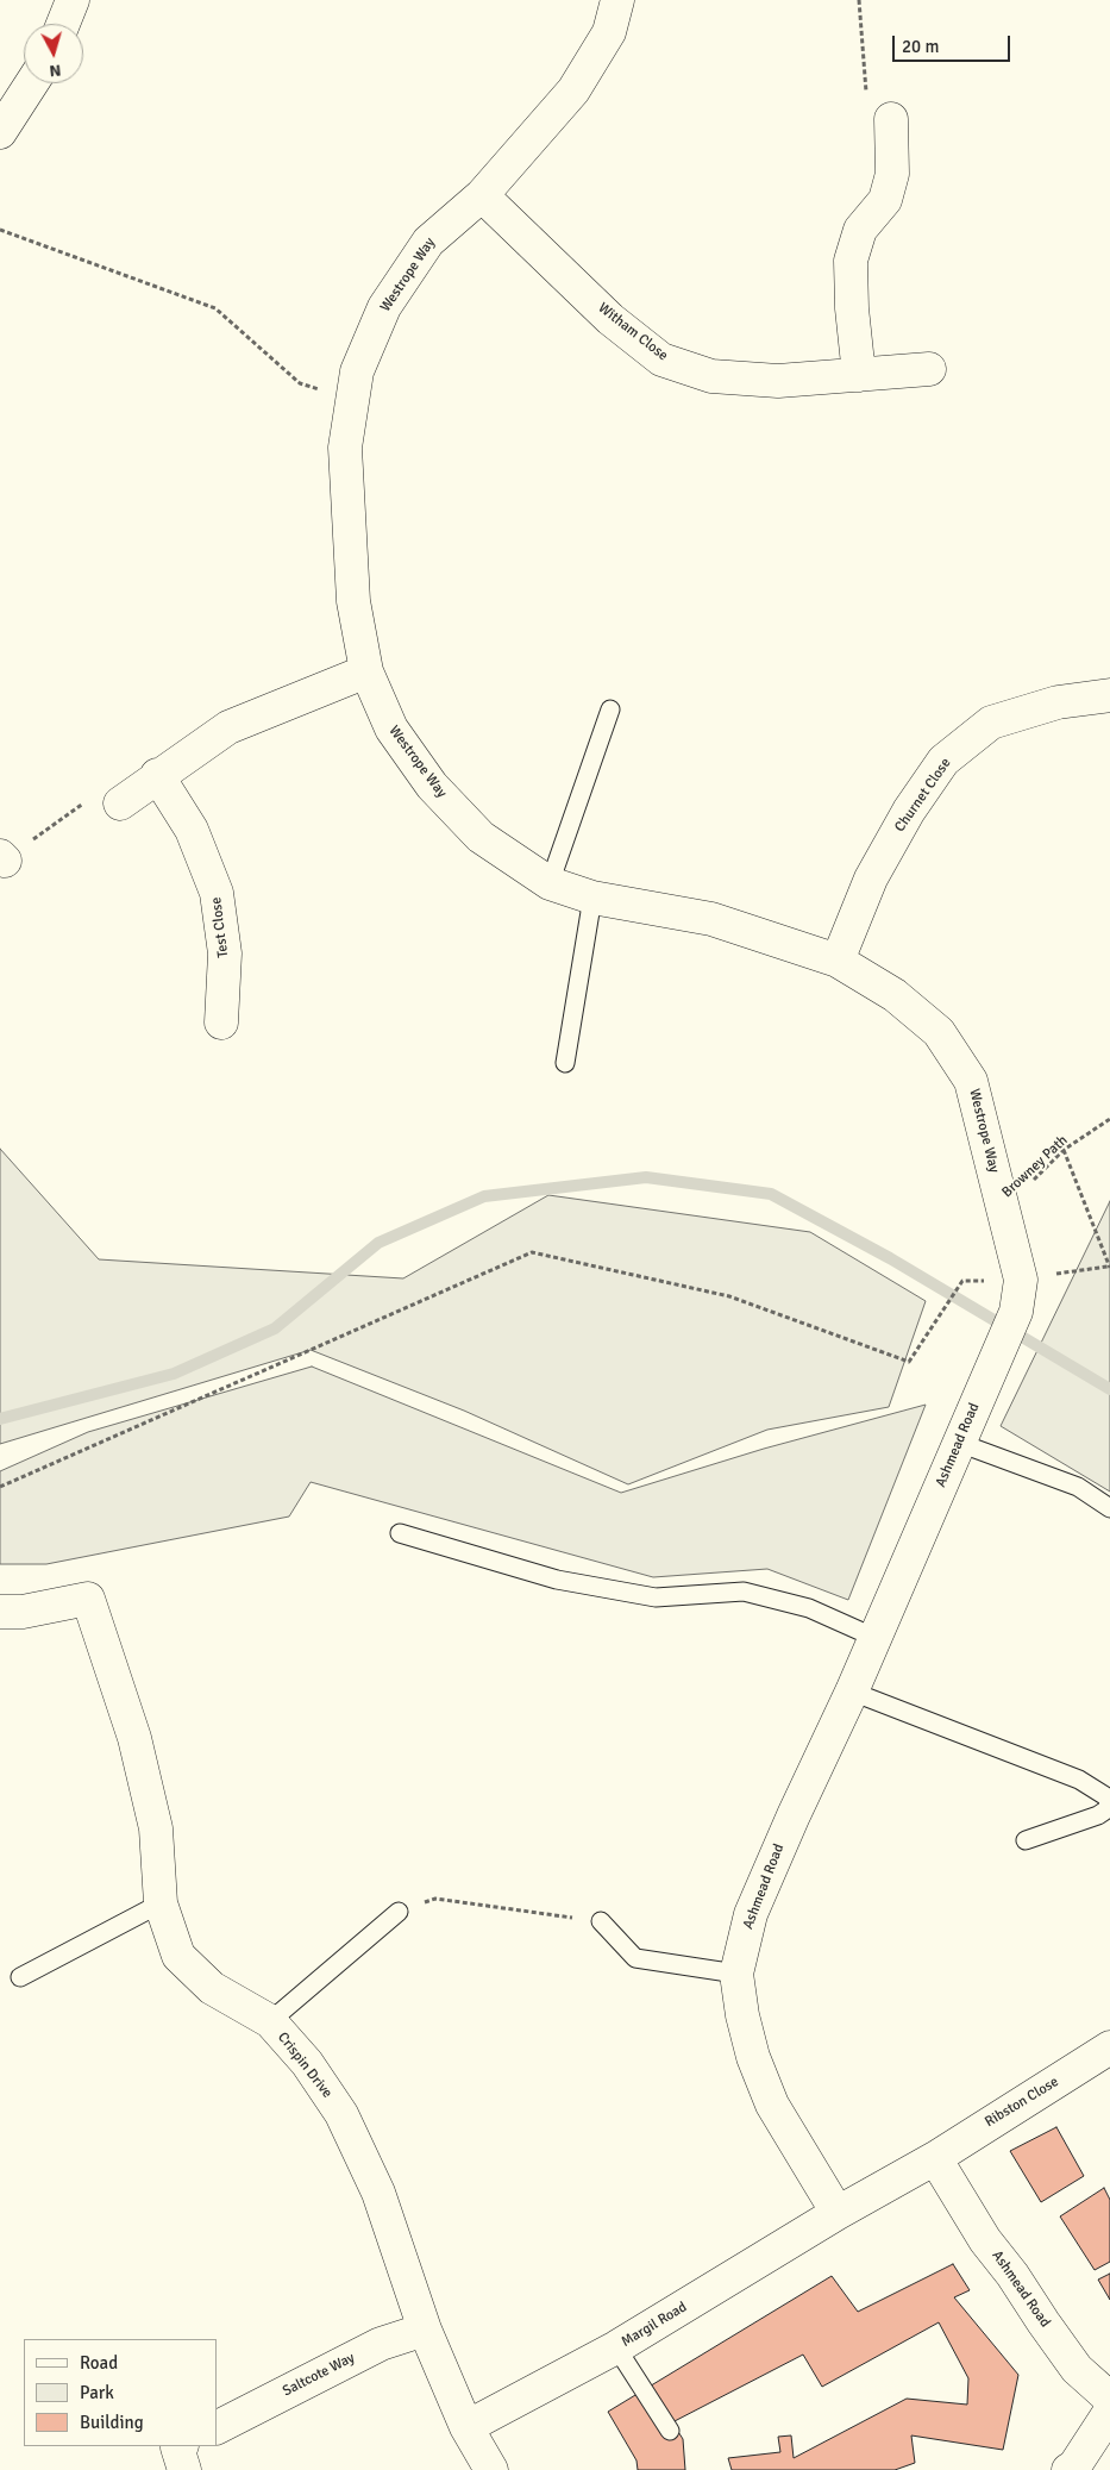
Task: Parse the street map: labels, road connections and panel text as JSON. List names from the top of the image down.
{
  "streets": {
    "street": [
      "Westrope Way",
      "Witham Close",
      "Churnet Close",
      "Test Close",
      "Ashmead Road",
      "Crispin Drive",
      "Ribston Close",
      "Margil Road",
      "Saltcote Way"
    ],
    "path": ["Browney Path"]
  },
  "crossings": [
    ["Westrope Way", "Witham Close"],
    ["Westrope Way", "Churnet Close"],
    ["Westrope Way", "Browney Path"],
    ["Westrope Way", "Ashmead Road"],
    ["Browney Path", "Ashmead Road"],
    ["Ashmead Road", "Ribston Close"],
    ["Ashmead Road", "Margil Road"],
    ["Crispin Drive", "Margil Road"],
    ["Crispin Drive", "Saltcote Way"]
  ],
  "legend": ["Road", "Park", "Building"],
  "scale_bar": "20 m",
  "north": "bottom"
}
